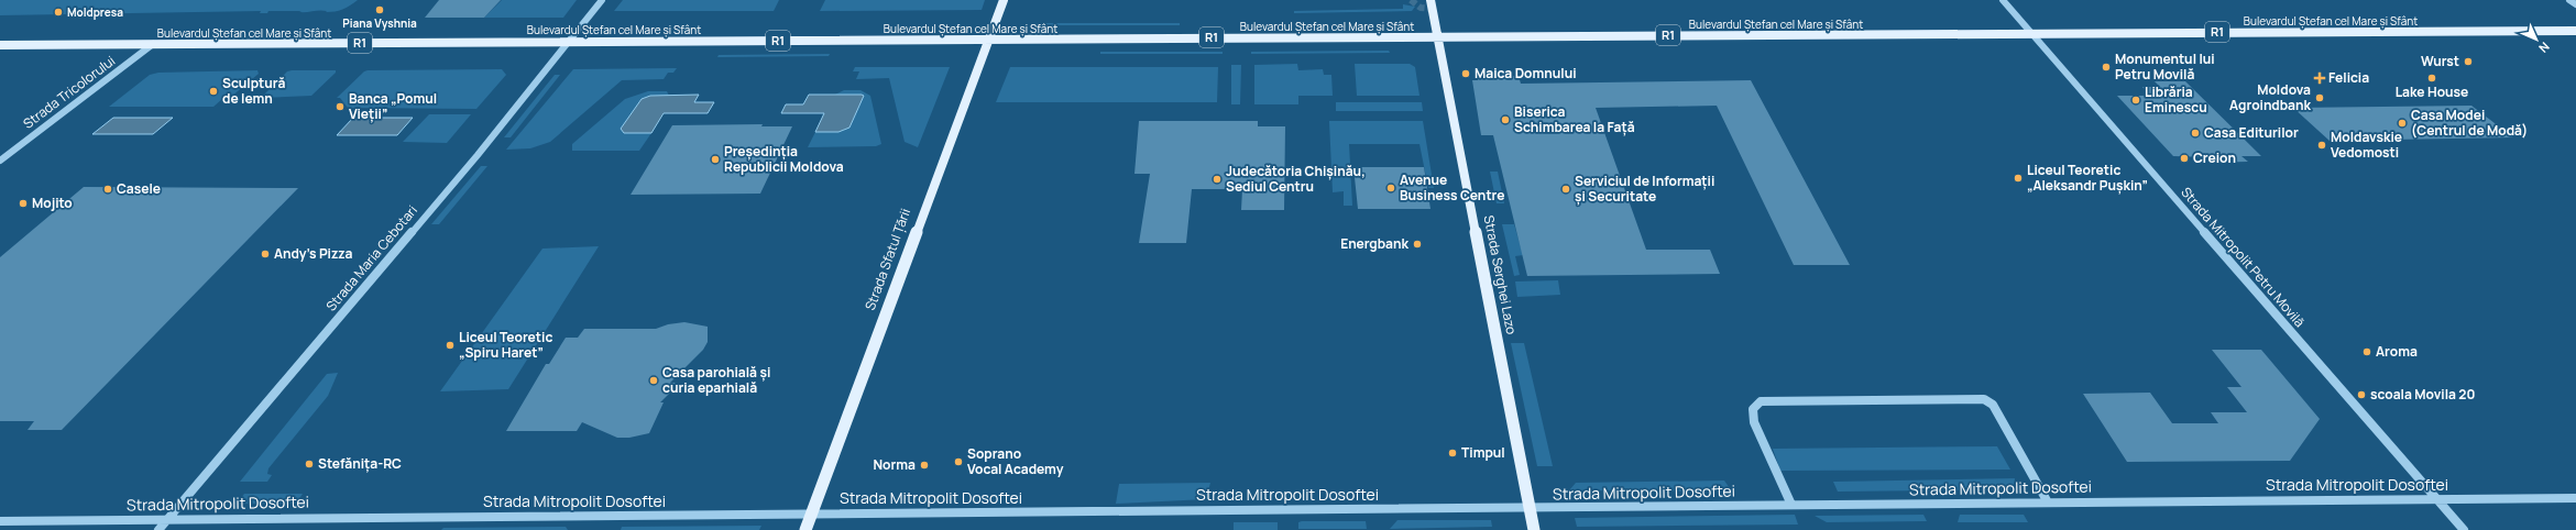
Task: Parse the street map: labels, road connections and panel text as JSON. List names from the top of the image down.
{
  "streets": {
    "main road": [
      "Bulevardul Ștefan cel Mare și Sfânt",
      "R1",
      "Strada Sfatul Țării",
      "Strada Serghei Lazo"
    ],
    "street": [
      "Strada Tricolorului",
      "Strada Mitropolit Petru Movilă",
      "Strada Maria Cebotari",
      "Strada Mitropolit Dosoftei"
    ]
  },
  "crossings": [
    ["Bulevardul Ștefan cel Mare și Sfânt", "Strada Tricolorului"],
    ["Bulevardul Ștefan cel Mare și Sfânt", "Strada Mitropolit Petru Movilă"],
    ["Bulevardul Ștefan cel Mare și Sfânt", "Strada Maria Cebotari"],
    ["Bulevardul Ștefan cel Mare și Sfânt", "Strada Sfatul Țării"],
    ["Bulevardul Ștefan cel Mare și Sfânt", "Strada Serghei Lazo"],
    ["Strada Mitropolit Petru Movilă", "Strada Mitropolit Dosoftei"],
    ["Strada Maria Cebotari", "Strada Mitropolit Dosoftei"],
    ["Strada Sfatul Țării", "Strada Mitropolit Dosoftei"],
    ["Strada Serghei Lazo", "Strada Mitropolit Dosoftei"]
  ],
  "places": {
    "other": [
      "Piana Vyshnia",
      "Moldpresa",
      "Wurst",
      "Monumentul lui Petru Movilă",
      "Maica Domnului",
      "Lake House",
      "Sculptură de lemn",
      "Moldova Agroindbank",
      "Librăria Eminescu",
      "Banca „Pomul Vieții”",
      "Biserica Schimbarea la Față",
      "Casa Modei (Centrul de Modă)",
      "Casa Editurilor",
      "Moldavskie Vedomosti",
      "Creion",
      "Președinția Republicii Moldova",
      "Liceul Teoretic „Aleksandr Pușkin”",
      "Judecătoria Chișinău, Sediul Centru",
      "Avenue Business Centre",
      "Casele",
      "Serviciul de Informații și Securitate",
      "Mojito",
      "Energbank",
      "Andy's Pizza",
      "Liceul Teoretic „Spiru Haret”",
      "Aroma",
      "Casa parohială și curia eparhială",
      "scoala Movila 20",
      "Timpul",
      "Soprano Vocal Academy",
      "Stefănița-RC",
      "Norma"
    ],
    "health": ["Felicia"]
  },
  "north": "bottom right"
}
